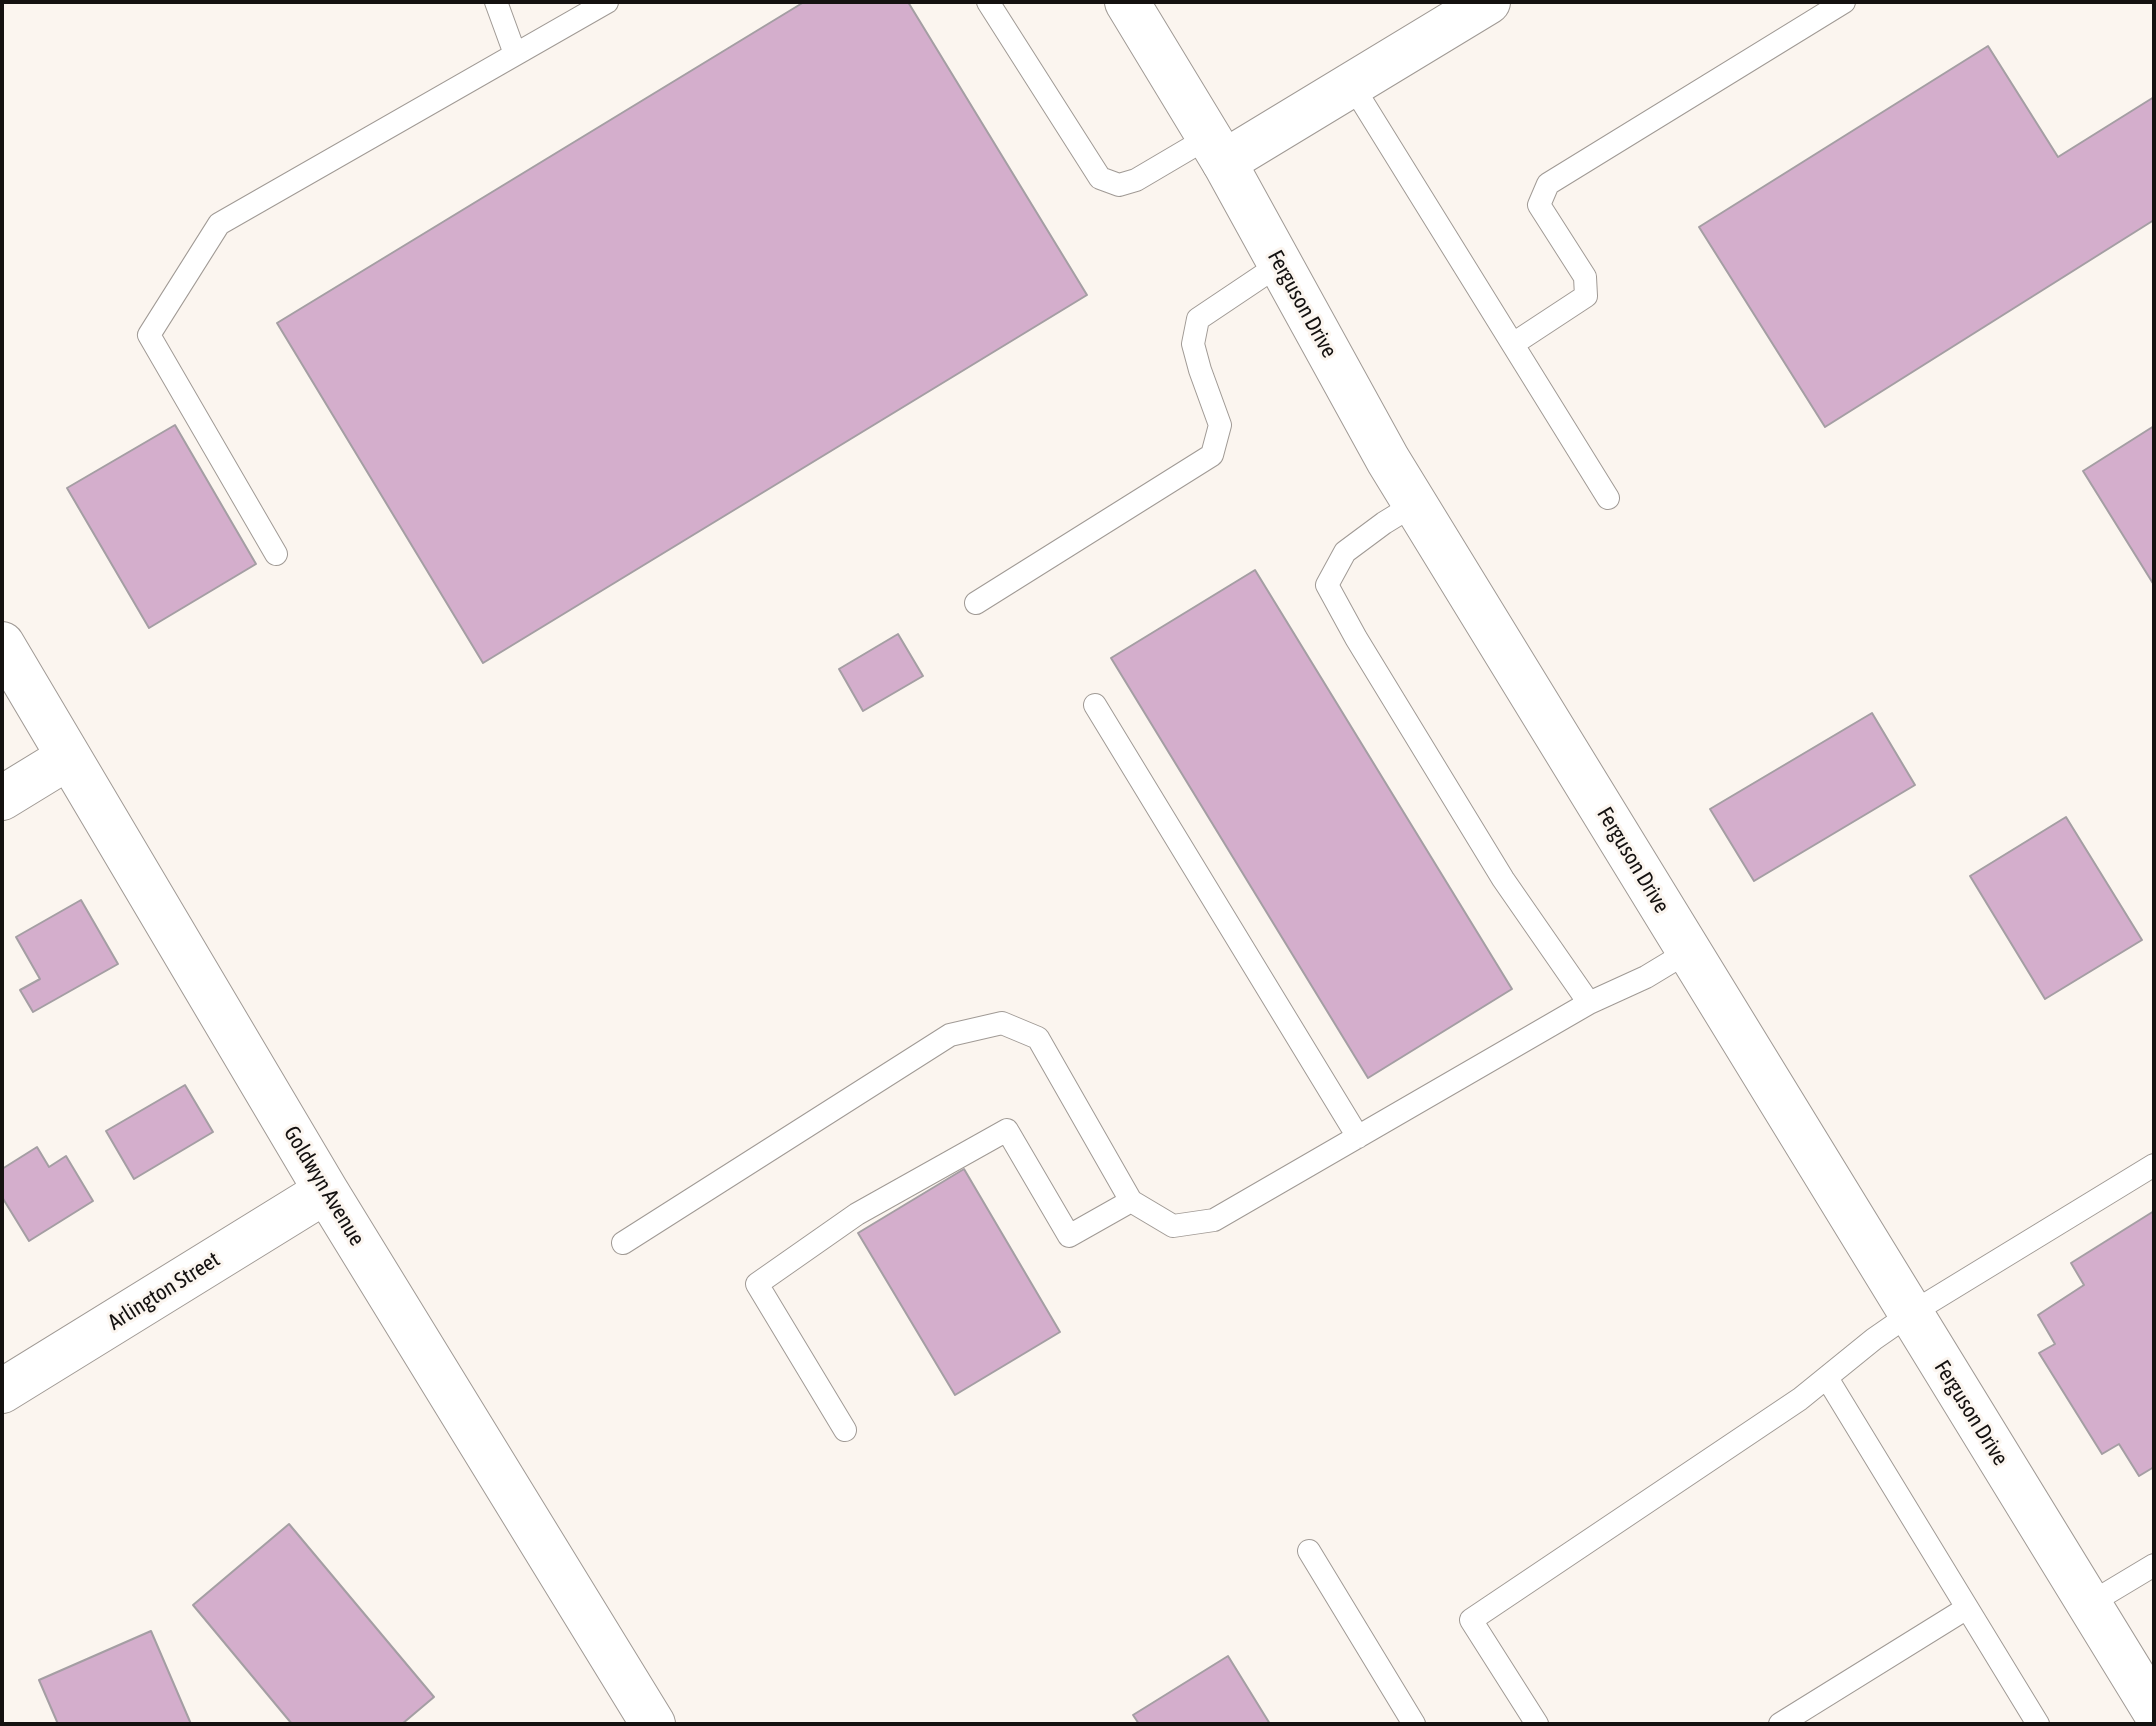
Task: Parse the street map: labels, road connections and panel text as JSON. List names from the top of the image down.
{
  "streets": {
    "street": ["Ferguson Drive", "Goldwyn Avenue", "Arlington Street"]
  },
  "crossings": [
    ["Goldwyn Avenue", "Arlington Street"]
  ]
}
